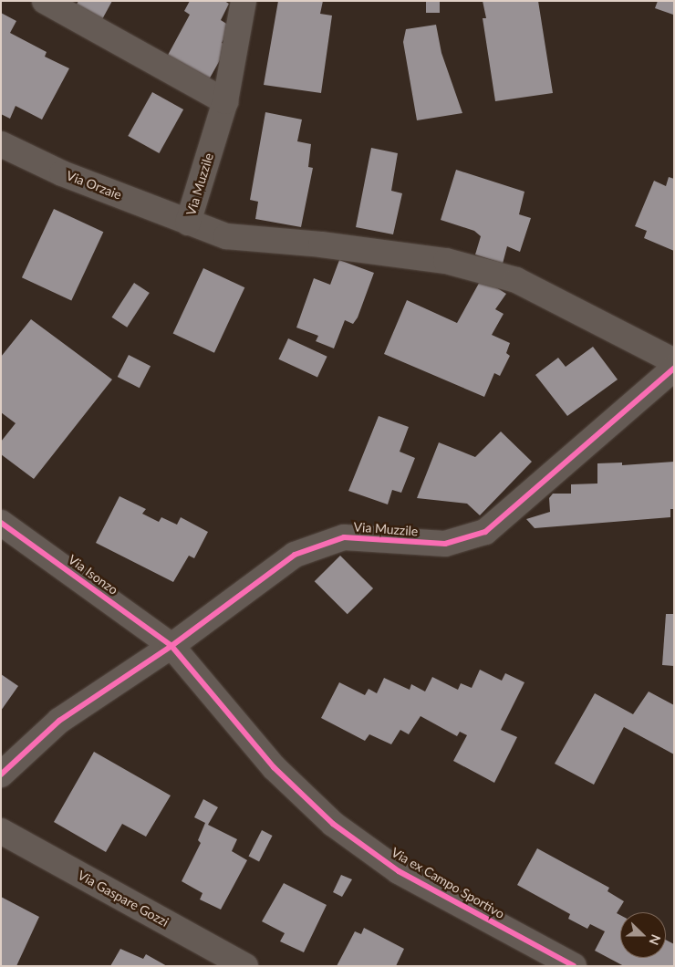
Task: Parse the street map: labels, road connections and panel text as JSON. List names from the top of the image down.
{
  "streets": {
    "street": [
      "Via Muzzile",
      "Via Orzaie",
      "Via Isonzo",
      "Via ex Campo Sportivo",
      "Via Gaspare Gozzi"
    ]
  },
  "crossings": [
    ["Via Muzzile", "Via Orzaie"],
    ["Via Muzzile", "Via Isonzo"],
    ["Via Muzzile", "Via ex Campo Sportivo"],
    ["Via Isonzo", "Via ex Campo Sportivo"]
  ],
  "north": "right"
}
